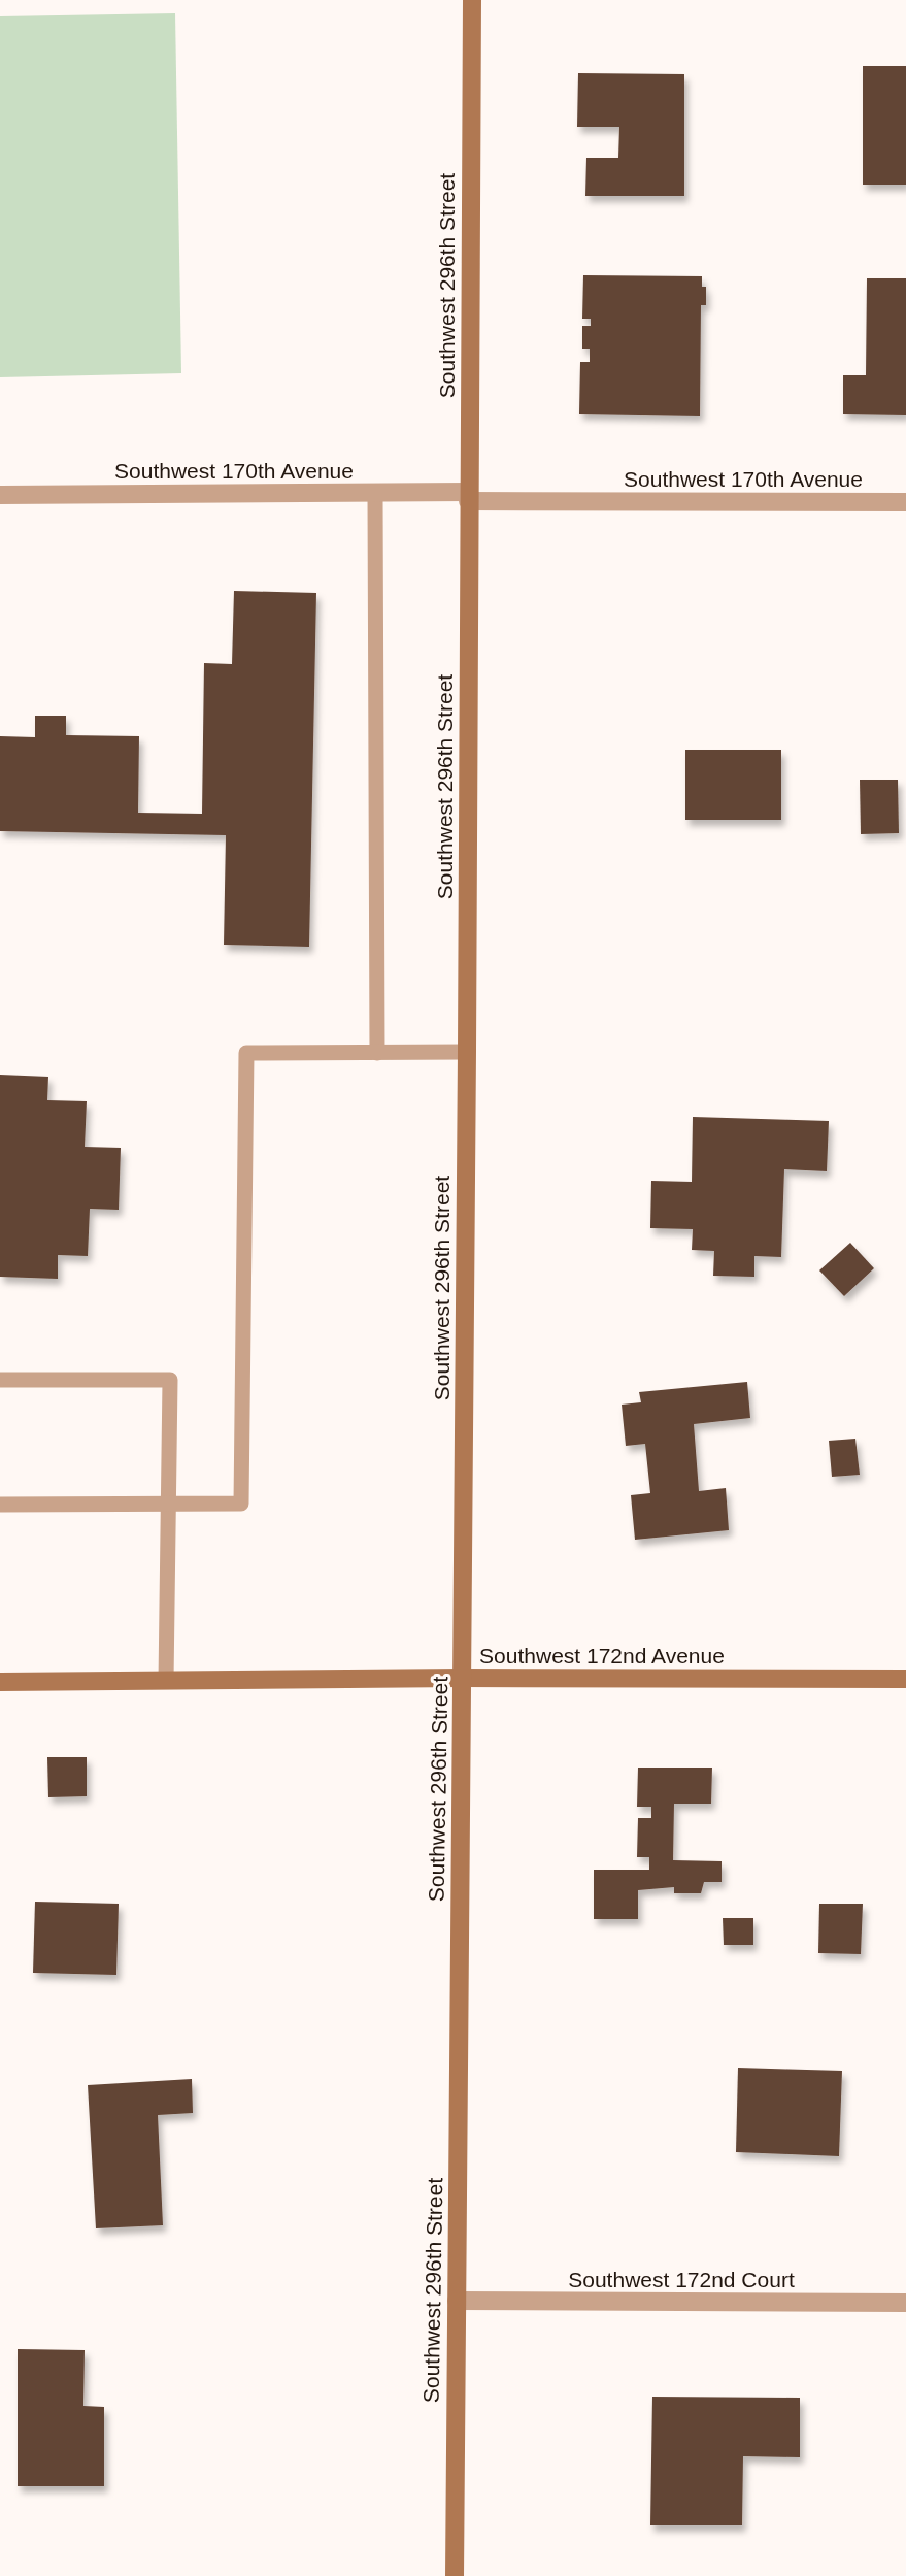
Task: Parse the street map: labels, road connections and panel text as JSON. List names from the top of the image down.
{
  "streets": {
    "street": [
      "Southwest 296th Street",
      "Southwest 170th Avenue",
      "Southwest 172nd Avenue",
      "Southwest 172nd Court"
    ]
  },
  "crossings": [
    ["Southwest 296th Street", "Southwest 170th Avenue"],
    ["Southwest 296th Street", "Southwest 172nd Avenue"],
    ["Southwest 296th Street", "Southwest 172nd Court"]
  ]
}
